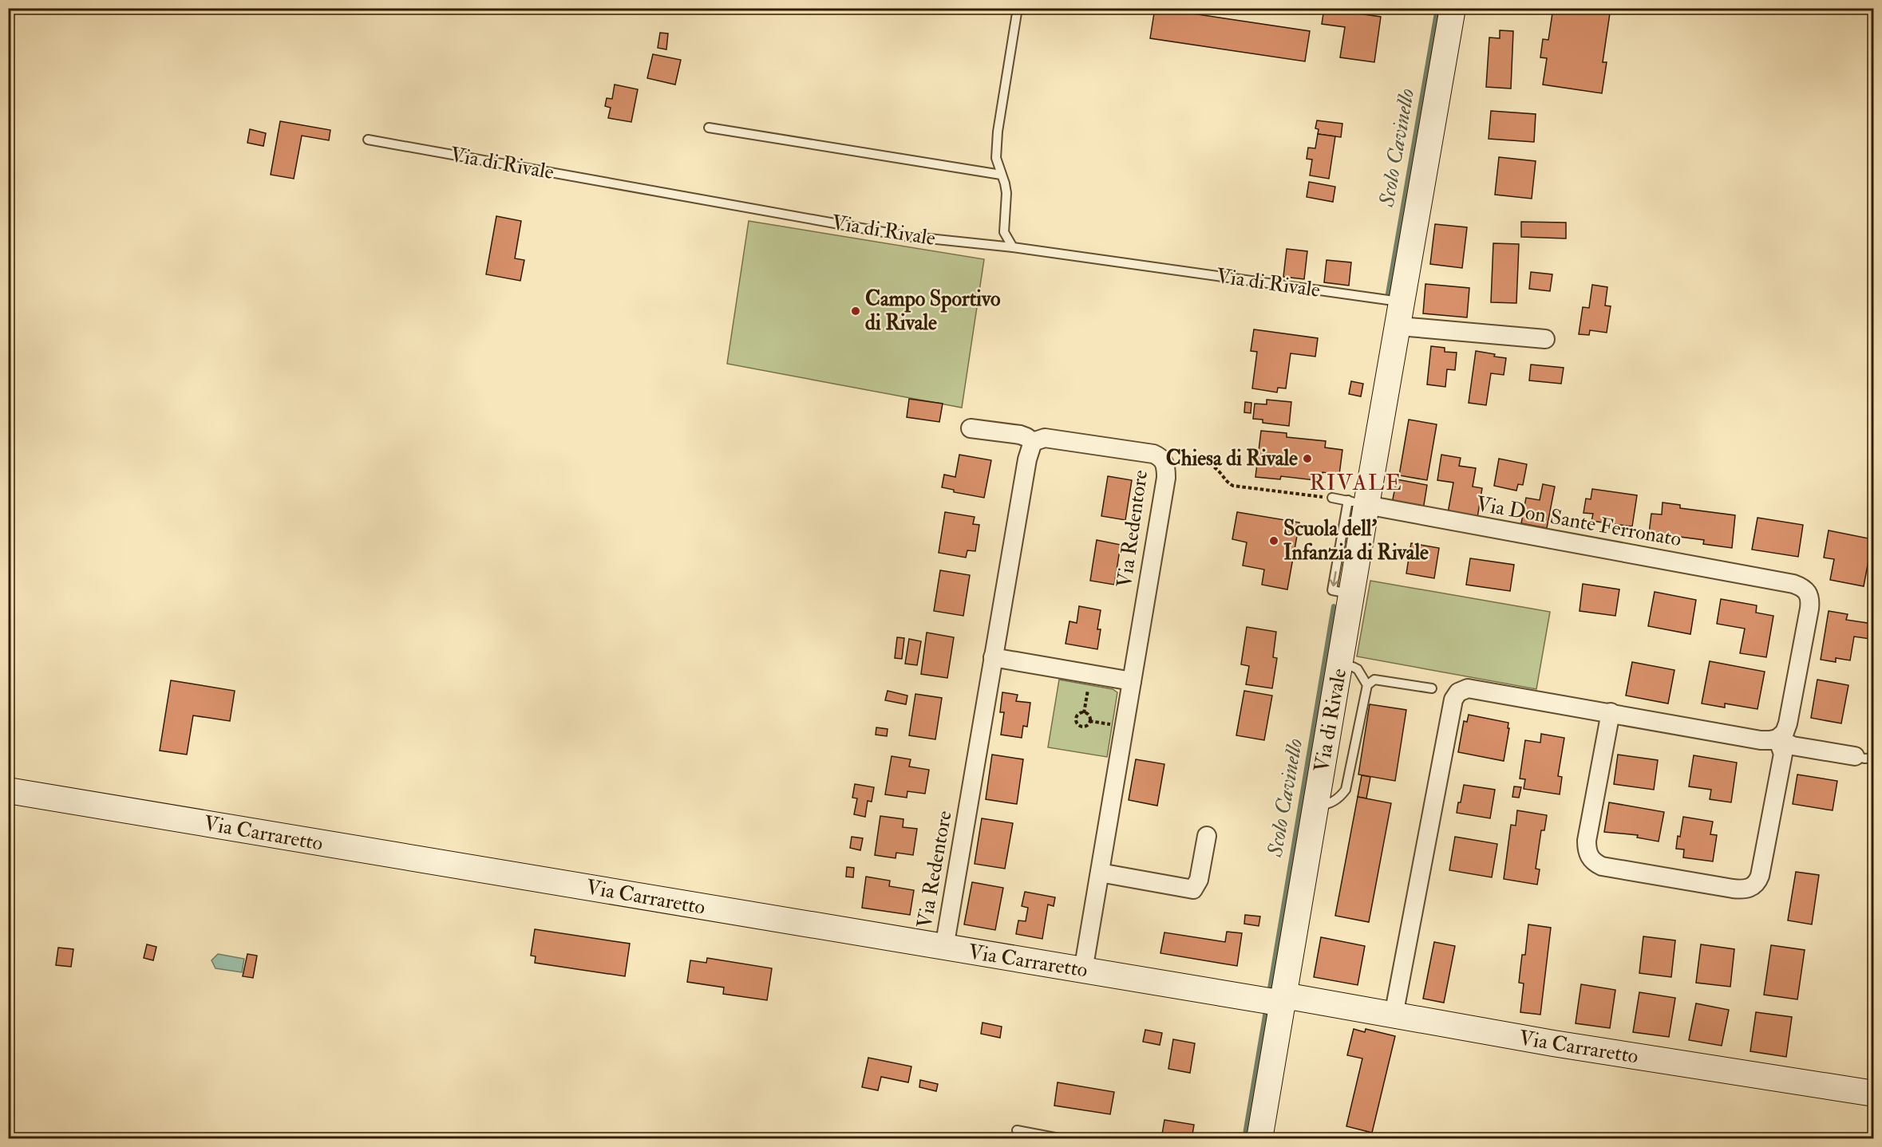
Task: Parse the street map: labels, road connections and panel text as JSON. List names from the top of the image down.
{
  "streets": {
    "street": [
      "Via di Rivale",
      "Via Don Sante Ferronato",
      "Via Redentore",
      "Via Carraretto"
    ]
  },
  "crossings": [
    ["Via di Rivale", "Via Don Sante Ferronato"],
    ["Via di Rivale", "Via Carraretto"],
    ["Via Redentore", "Via Carraretto"]
  ],
  "districts": ["RIVALE"],
  "water": ["Scolo Cavinello"],
  "places": ["Campo Sportivo di Rivale", "Chiesa di Rivale", "Scuola dell' Infanzia di Rivale"]
}
